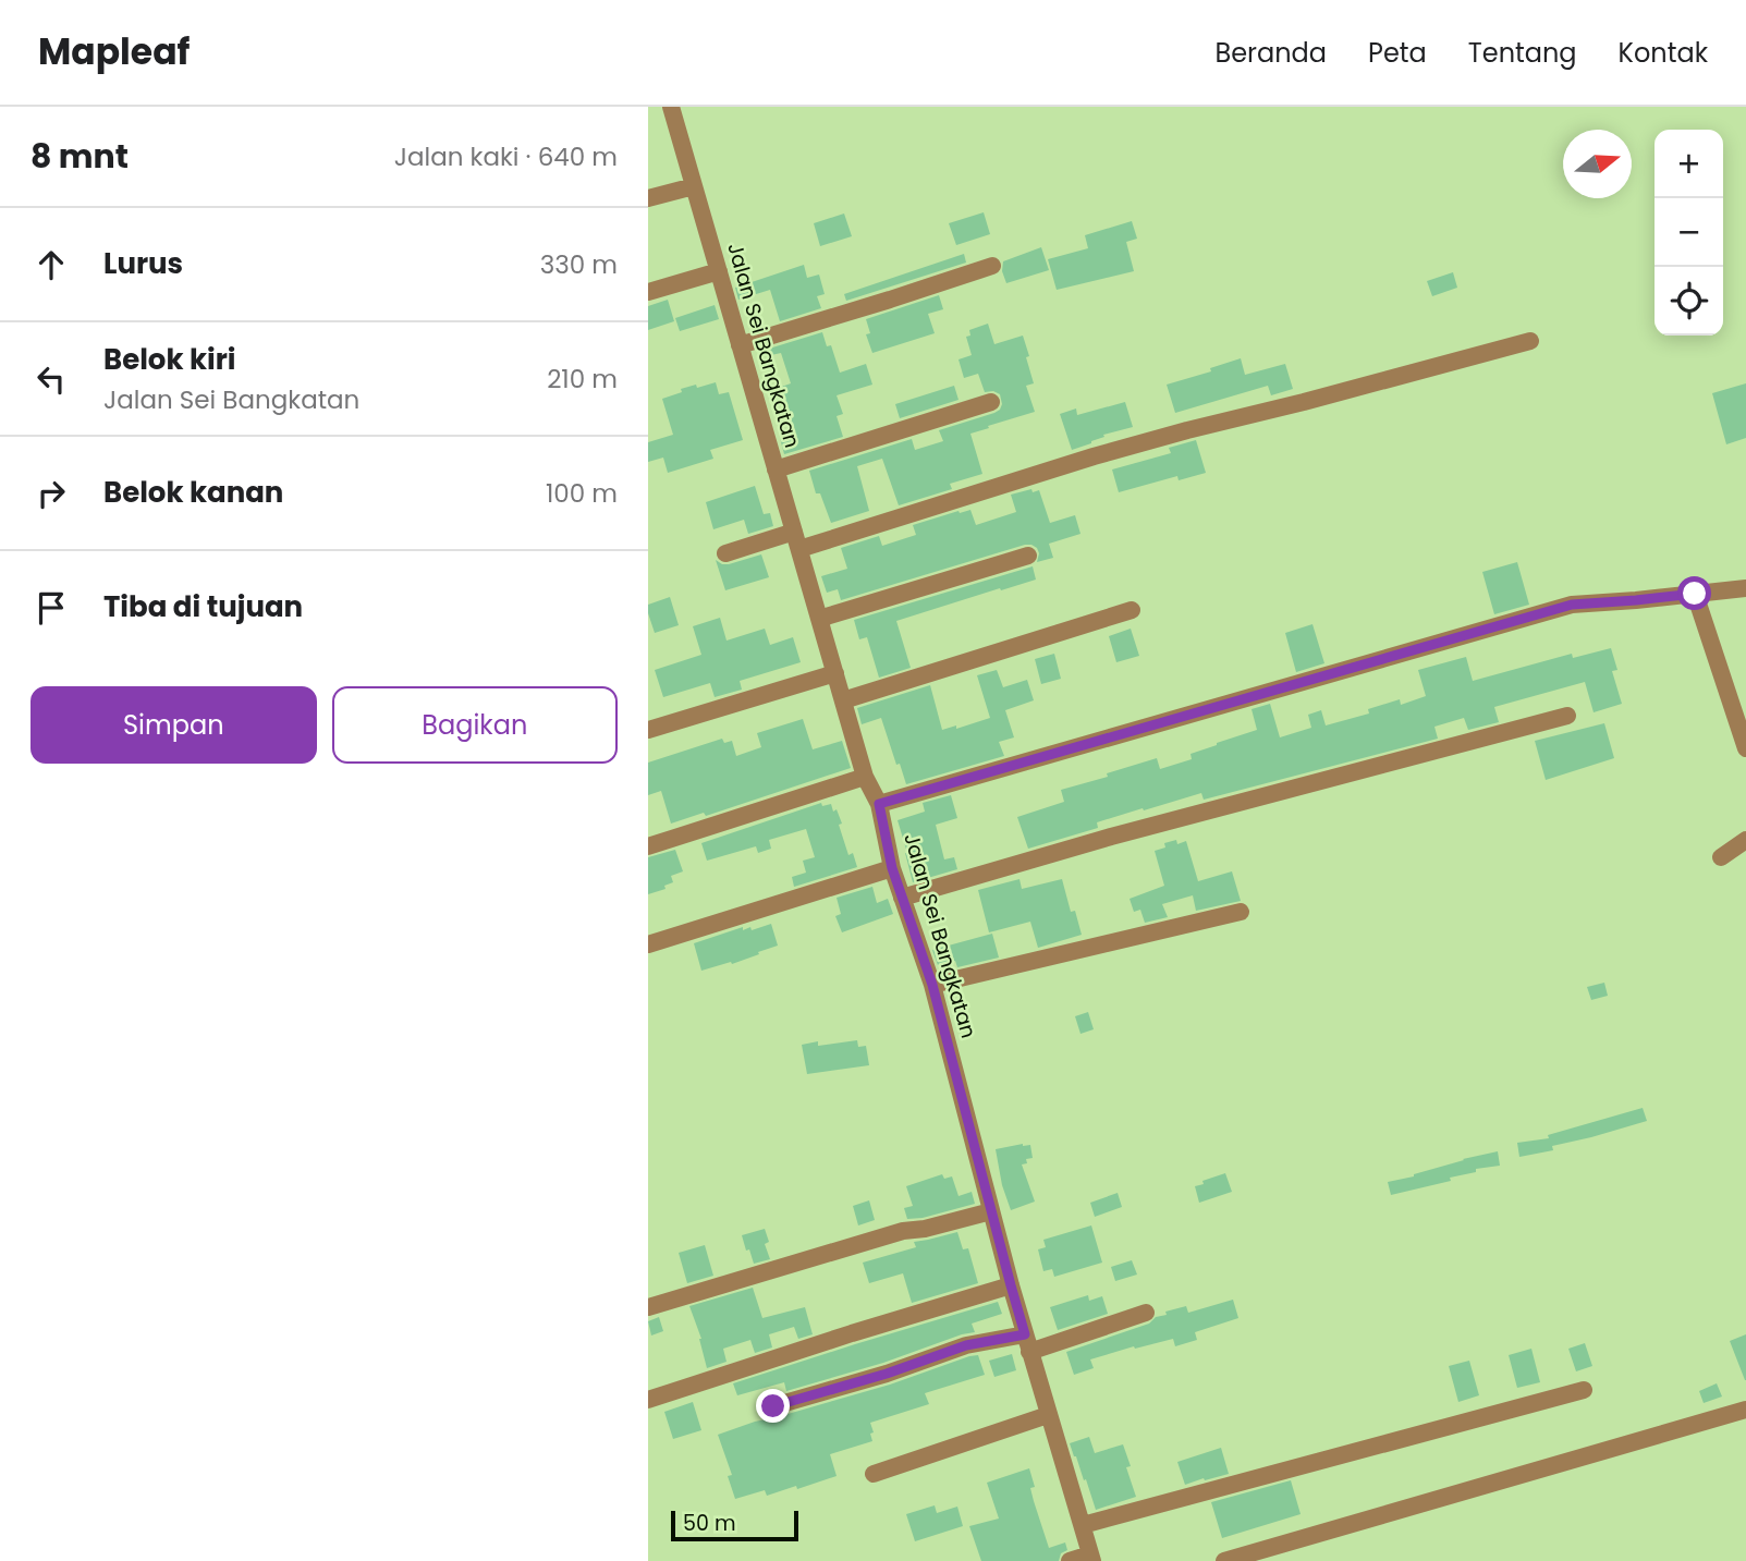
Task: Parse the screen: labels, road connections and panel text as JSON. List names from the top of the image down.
{
  "streets": {
    "street": ["Jalan Sei Bangkatan"]
  },
  "scale_bar": "50 m",
  "north": "right",
  "page": {
    "header": "Mapleaf",
    "nav": [
      "Beranda",
      "Peta",
      "Tentang",
      "Kontak"
    ],
    "heading": ["8 mnt", "Jalan kaki · 640 m"],
    "map_buttons": ["+", "−"],
    "list": [
      ["Lurus", "330 m"],
      ["Belok kiri", "Jalan Sei Bangkatan", "210 m"],
      ["Belok kanan", "100 m"],
      "Tiba di tujuan"
    ],
    "buttons": ["Simpan", "Bagikan"],
    "scale": "50 m"
  }
}
